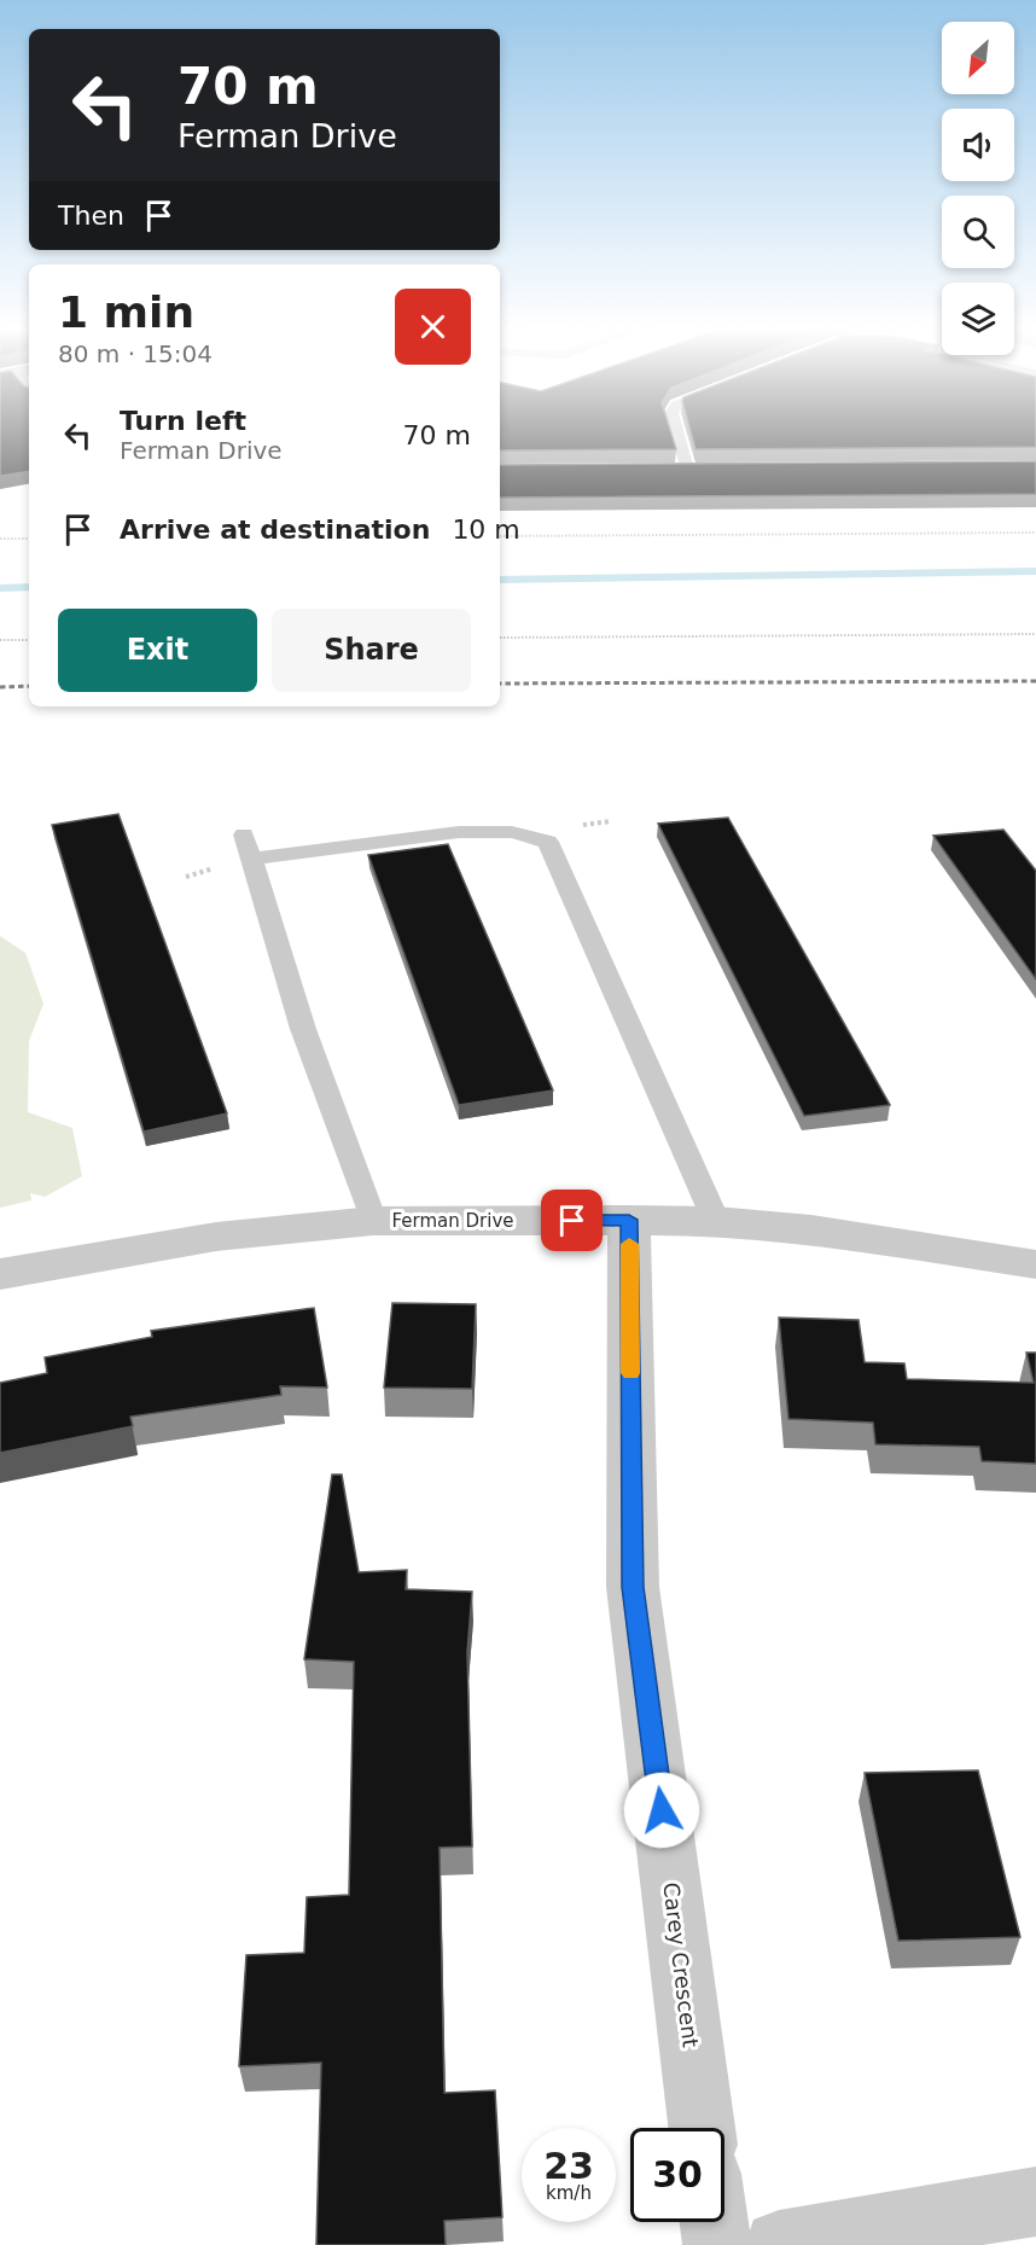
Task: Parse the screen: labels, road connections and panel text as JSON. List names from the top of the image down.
{
  "streets": {
    "street": ["Ferman Drive", "Carey Crescent"]
  },
  "crossings": [
    ["Ferman Drive", "Carey Crescent"]
  ],
  "north": "bottom left",
  "page": {
    "turn": ["70 m", "Ferman Drive"],
    "then": "Then",
    "heading": ["1 min", "80 m · 15:04"],
    "list": [
      {
        "name": "Turn left",
        "note": "Ferman Drive",
        "value": "70 m"
      },
      {
        "name": "Arrive at destination",
        "value": "10 m"
      }
    ],
    "buttons": ["Exit", "Share"],
    "speed": "23 km/h",
    "limit": "30"
  }
}
